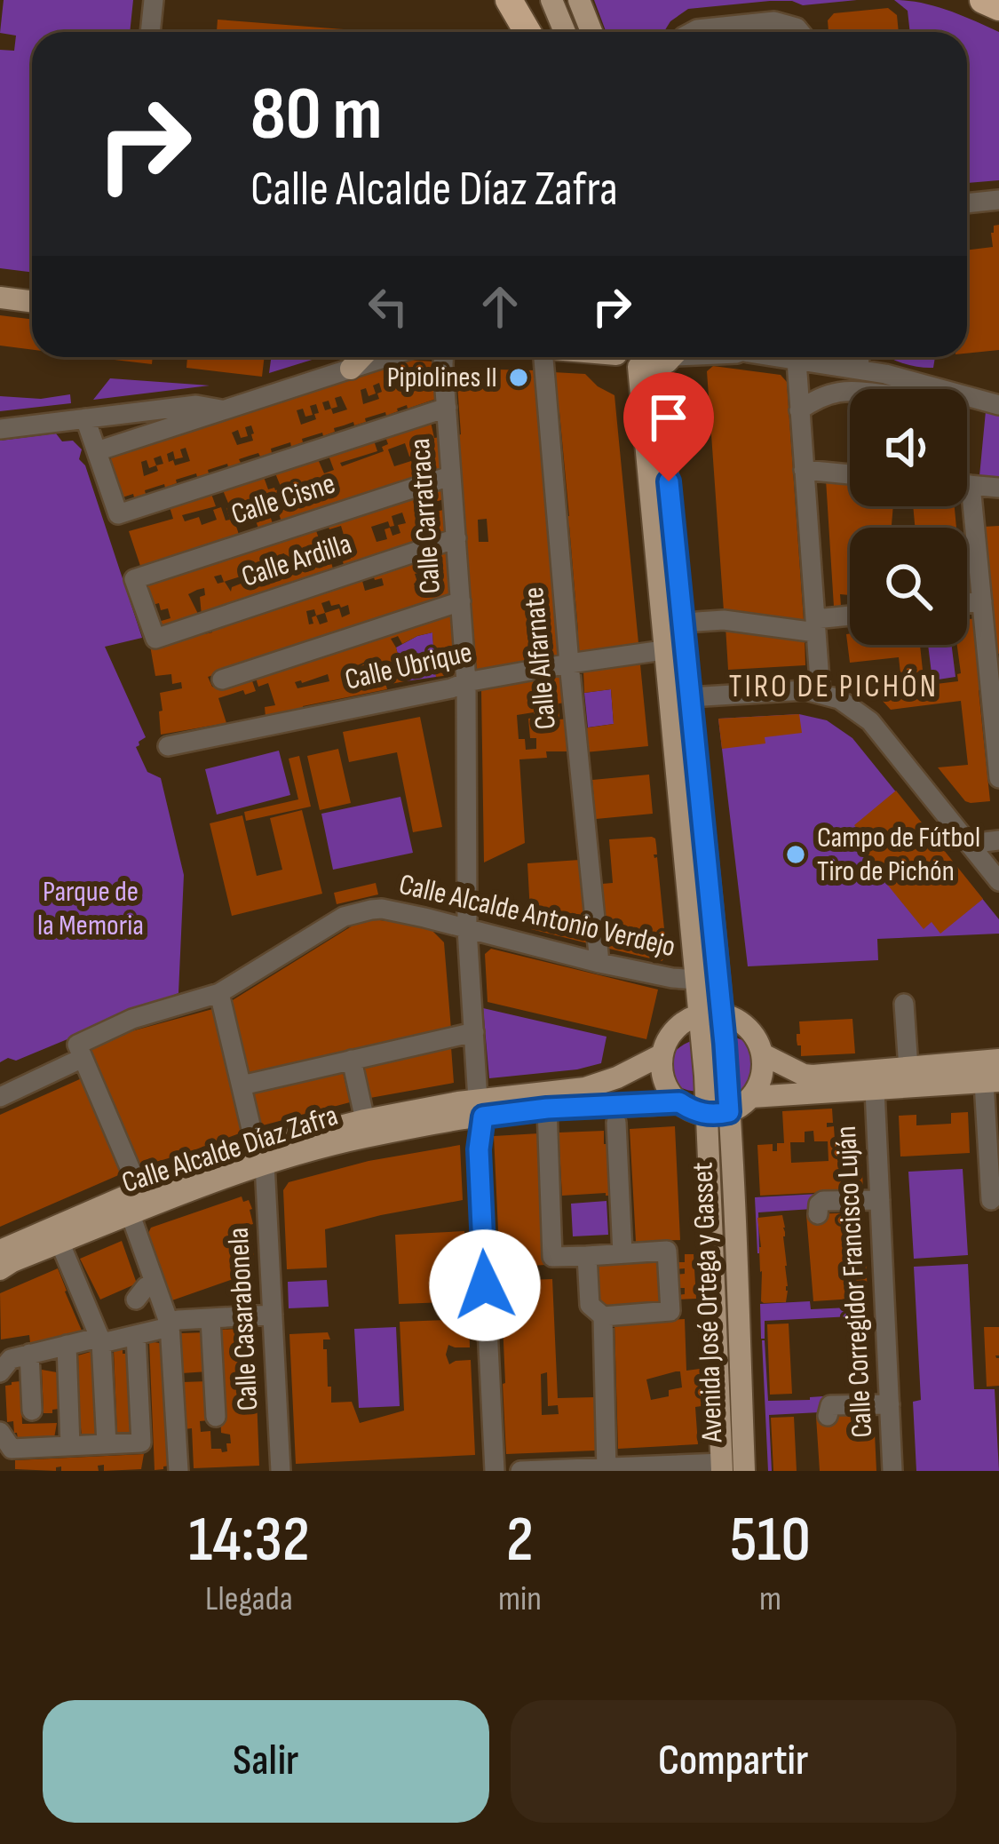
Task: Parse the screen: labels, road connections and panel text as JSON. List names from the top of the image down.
{
  "streets": {
    "main road": ["Calle Alcalde Díaz Zafra", "Avenida José Ortega y Gasset"],
    "street": [
      "Calle Cisne",
      "Calle Carratraca",
      "Calle Ardilla",
      "Calle Alfarnate",
      "Calle Ubrique",
      "Calle Alcalde Antonio Verdejo",
      "Calle Corregidor Francisco Luján",
      "Calle Casarabonela"
    ]
  },
  "crossings": [
    ["Calle Cisne", "Calle Carratraca"],
    ["Calle Cisne", "Calle Ardilla"],
    ["Calle Carratraca", "Calle Ardilla"],
    ["Calle Carratraca", "Calle Ubrique"],
    ["Calle Carratraca", "Calle Alcalde Antonio Verdejo"],
    ["Calle Carratraca", "Calle Alcalde Díaz Zafra"],
    ["Calle Alfarnate", "Calle Ubrique"],
    ["Calle Alfarnate", "Calle Alcalde Antonio Verdejo"],
    ["Calle Ubrique", "Avenida José Ortega y Gasset"],
    ["Calle Alcalde Antonio Verdejo", "Avenida José Ortega y Gasset"],
    ["Calle Alcalde Antonio Verdejo", "Calle Casarabonela"],
    ["Calle Alcalde Díaz Zafra", "Calle Casarabonela"]
  ],
  "districts": ["TIRO DE PICHÓN"],
  "parks": ["Parque de la Memoria"],
  "places": ["Pipiolines II", "Campo de Fútbol Tiro de Pichón"],
  "page": {
    "turn": ["80 m", "Calle Alcalde Díaz Zafra"],
    "eta": [
      "14:32",
      "Llegada",
      "2",
      "min",
      "510",
      "m"
    ],
    "buttons": ["Salir", "Compartir"]
  }
}
